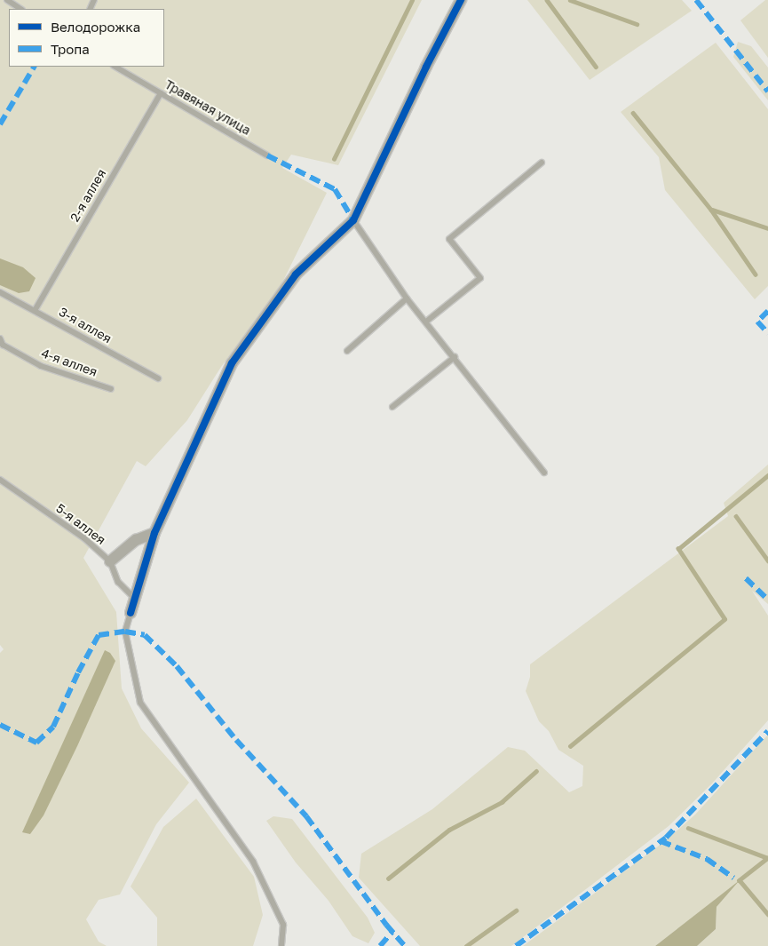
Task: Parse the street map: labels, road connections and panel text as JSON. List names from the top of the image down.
{
  "streets": {
    "lane": [
      "Травяная улица",
      "2-я аллея",
      "3-я аллея",
      "4-я аллея",
      "5-я аллея"
    ]
  },
  "crossings": [
    ["Травяная улица", "2-я аллея"],
    ["2-я аллея", "3-я аллея"]
  ],
  "legend": ["Велодорожка", "Тропа"]
}
